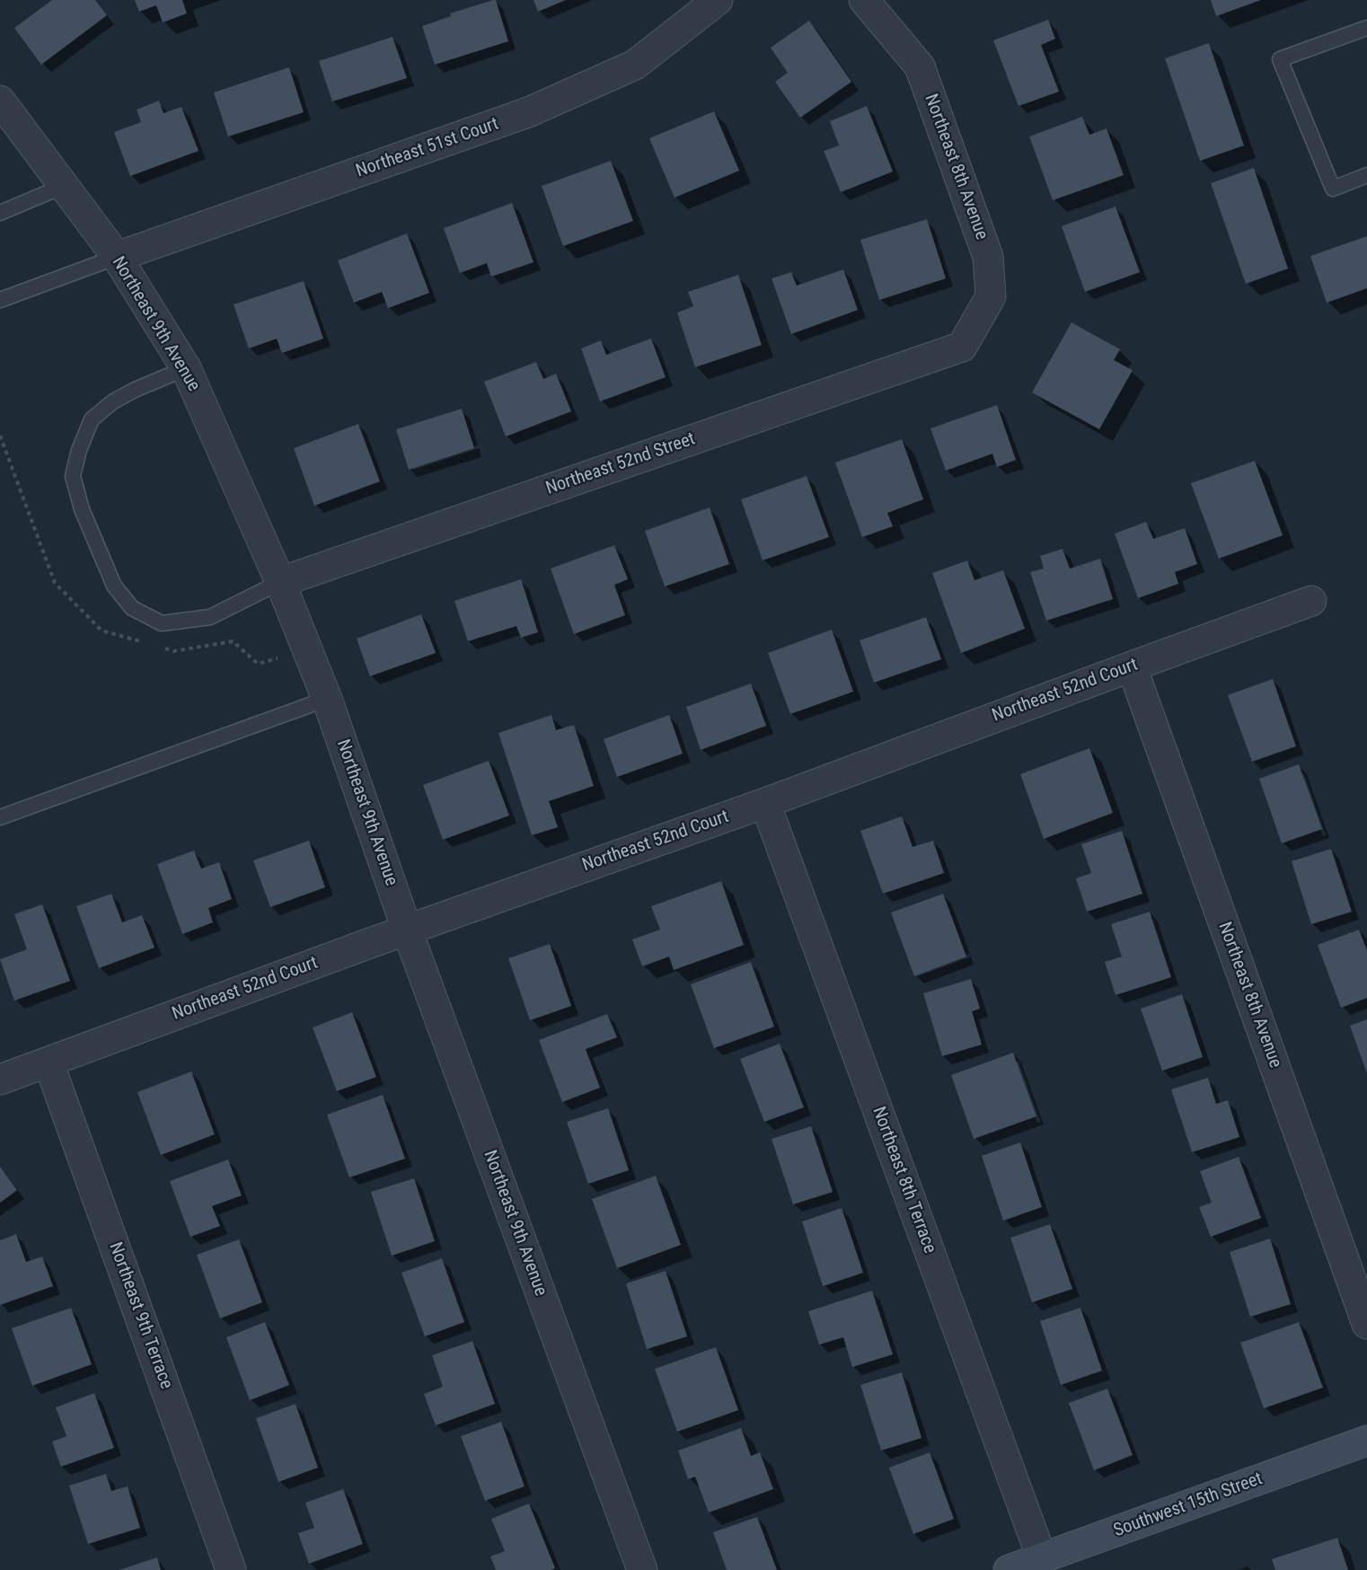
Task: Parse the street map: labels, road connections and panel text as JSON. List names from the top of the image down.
{
  "streets": {
    "street": [
      "Northeast 51st Court",
      "Northeast 8th Avenue",
      "Northeast 9th Avenue",
      "Northeast 52nd Street",
      "Northeast 52nd Court",
      "Northeast 8th Terrace",
      "Northeast 9th Terrace",
      "Southwest 15th Street"
    ]
  },
  "crossings": [
    ["Northeast 51st Court", "Northeast 9th Avenue"],
    ["Northeast 8th Avenue", "Northeast 52nd Street"],
    ["Northeast 8th Avenue", "Northeast 52nd Court"],
    ["Northeast 9th Avenue", "Northeast 52nd Street"],
    ["Northeast 9th Avenue", "Northeast 52nd Court"],
    ["Northeast 52nd Court", "Northeast 8th Terrace"],
    ["Northeast 52nd Court", "Northeast 9th Terrace"],
    ["Northeast 8th Terrace", "Southwest 15th Street"]
  ]
}
